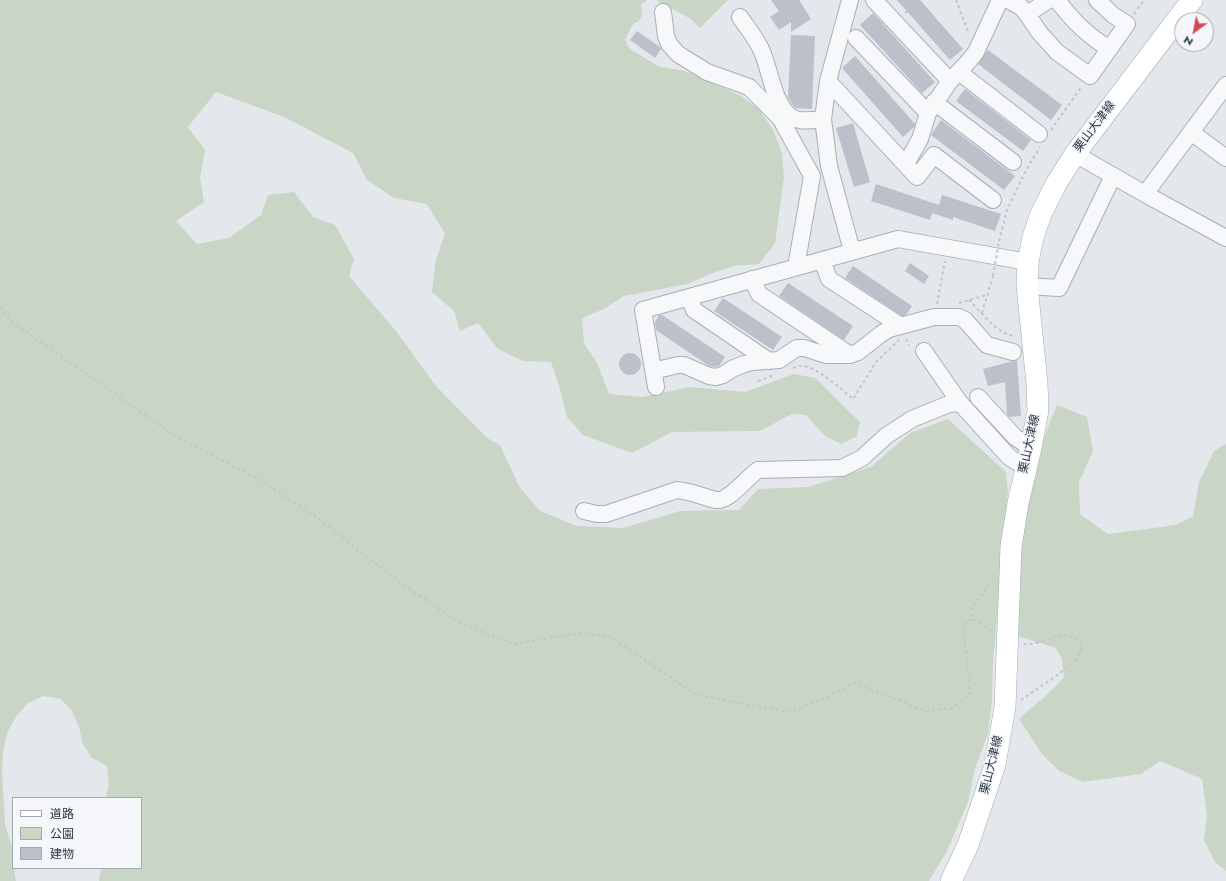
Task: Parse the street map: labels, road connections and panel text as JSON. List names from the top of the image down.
{
  "streets": {
    "main road": ["栗山大津線"]
  },
  "legend": ["道路", "公園", "建物"],
  "north": "bottom left"
}
